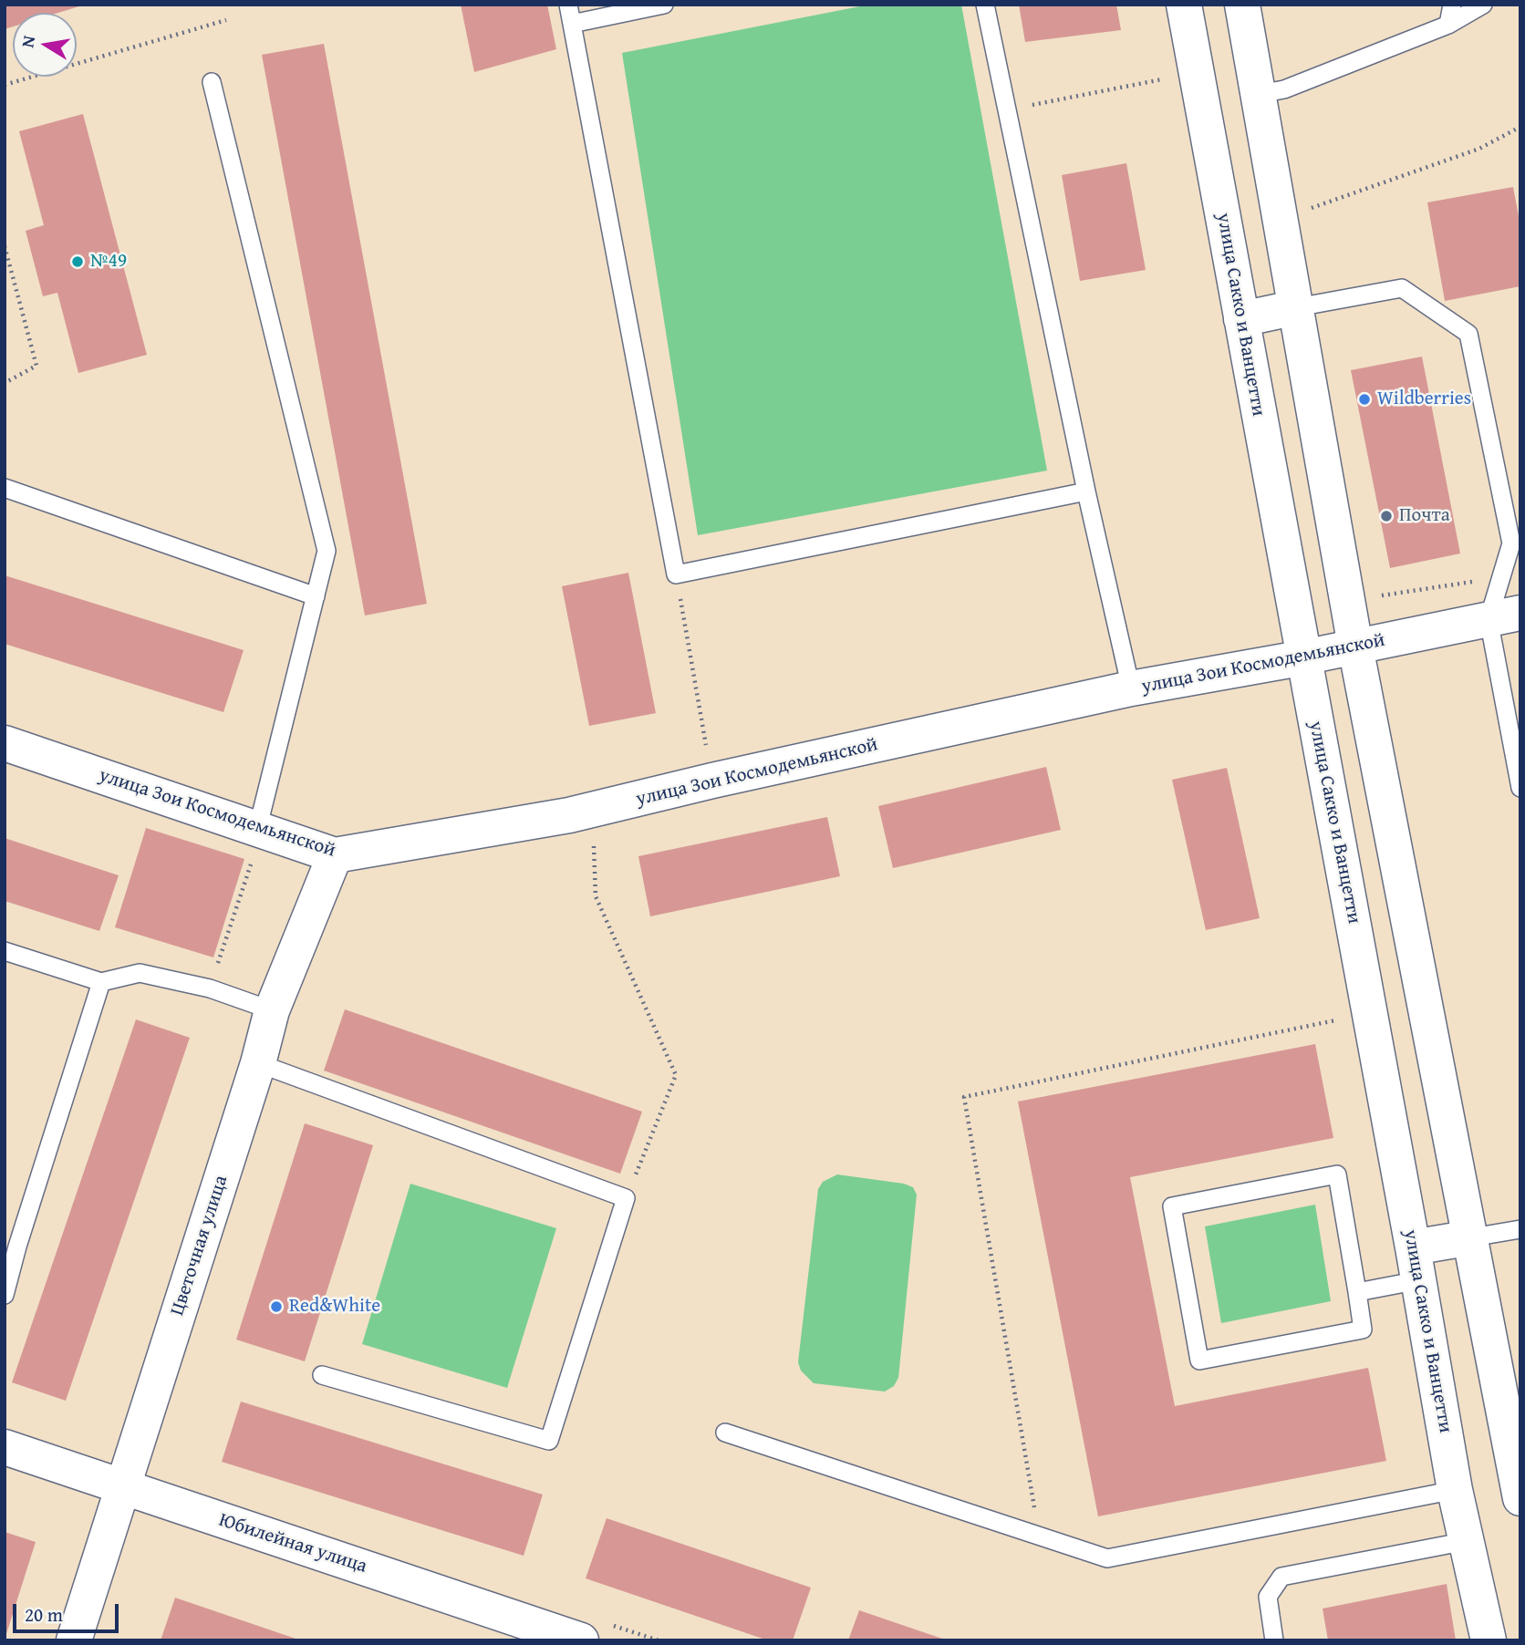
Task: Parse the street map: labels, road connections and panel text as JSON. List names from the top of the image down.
{
  "streets": {
    "street": [
      "улица Сакко и Ванцетти",
      "улица Зои Космодемьянской",
      "Цветочная улица",
      "Юбилейная улица"
    ]
  },
  "crossings": [
    ["улица Сакко и Ванцетти", "улица Зои Космодемьянской"],
    ["улица Зои Космодемьянской", "Цветочная улица"],
    ["Цветочная улица", "Юбилейная улица"]
  ],
  "places": [
    "№49",
    "Wildberries",
    "Почта",
    "Red&White"
  ],
  "scale_bar": "20 m",
  "north": "left"
}
